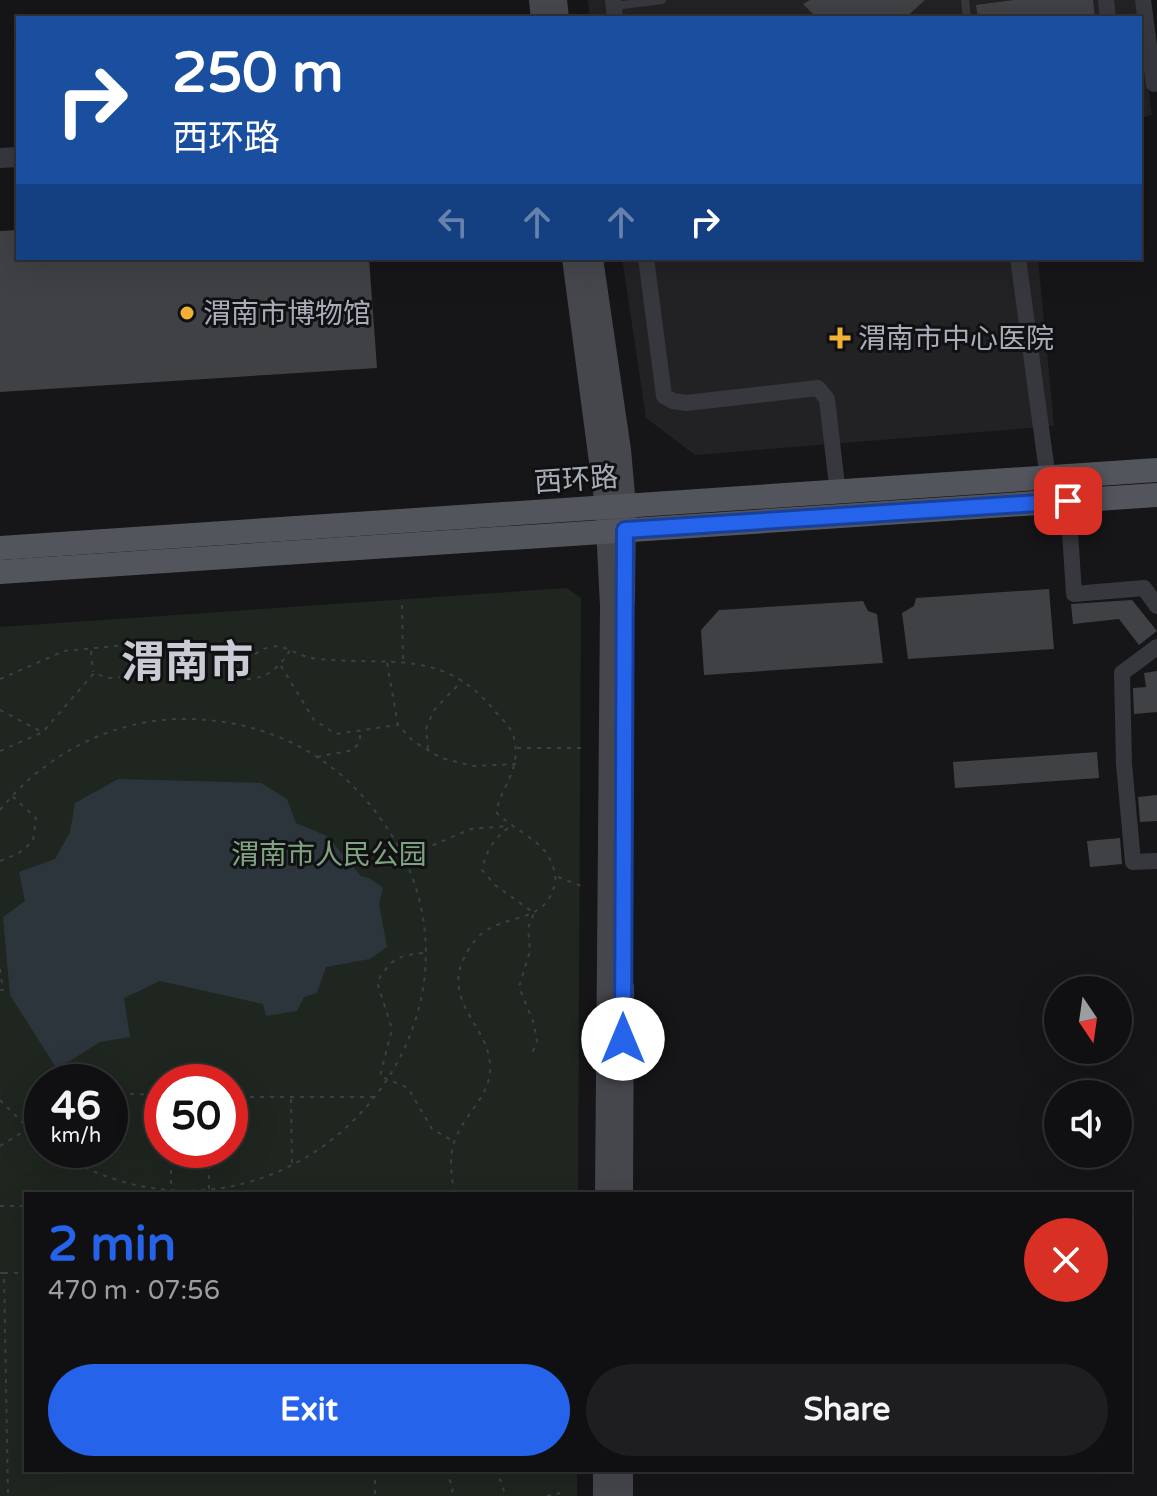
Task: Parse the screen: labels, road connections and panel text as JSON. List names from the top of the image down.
{
  "streets": {
    "main road": ["西环路"]
  },
  "districts": ["渭南市"],
  "parks": ["渭南市人民公园"],
  "places": {
    "other": ["渭南市博物馆"],
    "health": ["渭南市中心医院"]
  },
  "north": "bottom",
  "page": {
    "turn": ["250 m", "西环路"],
    "speed": "46 km/h",
    "limit": "50",
    "heading": ["2 min", "470 m · 07:56"],
    "buttons": ["Exit", "Share"]
  }
}
